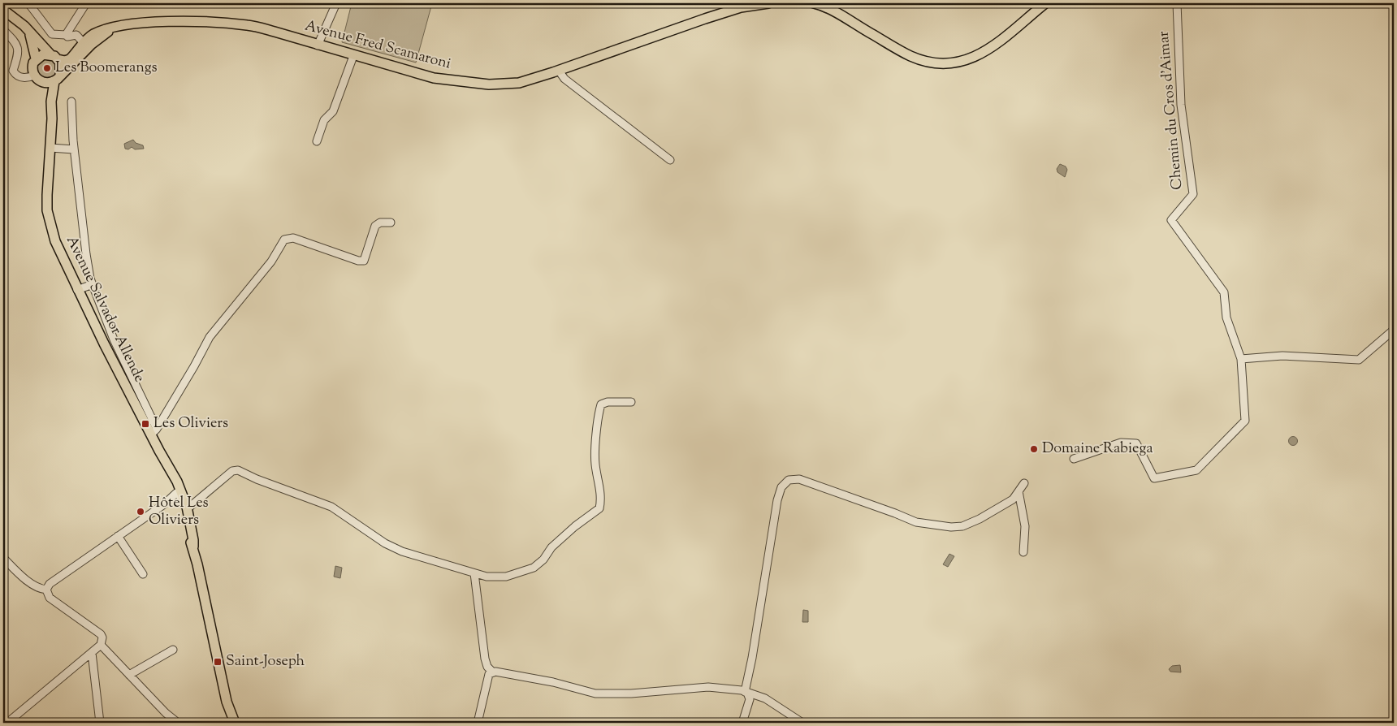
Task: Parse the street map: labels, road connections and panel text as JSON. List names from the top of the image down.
{
  "streets": {
    "main road": ["Avenue Fred Scamaroni", "Avenue Salvador Allende"],
    "street": ["Chemin du Cros d'Aimar"]
  },
  "crossings": [
    ["Avenue Fred Scamaroni", "Avenue Salvador Allende"]
  ],
  "places": {
    "other": ["Les Boomerangs", "Domaine Rabiega", "Hôtel Les Oliviers"],
    "transit": ["Les Oliviers", "Saint-Joseph"]
  }
}
